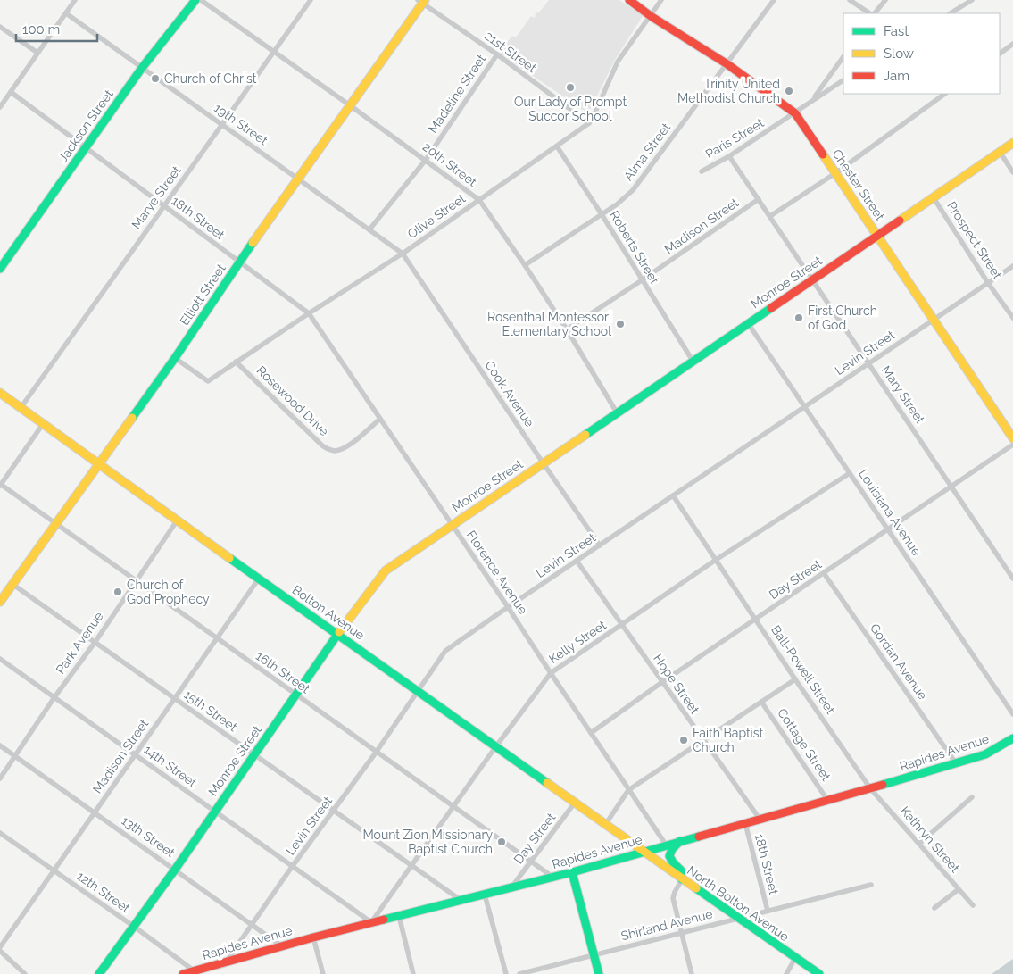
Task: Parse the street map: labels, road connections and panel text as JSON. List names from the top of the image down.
{
  "streets": {
    "main road": [
      "Jackson Street",
      "Chester Street",
      "Monroe Street",
      "Elliott Street",
      "Bolton Avenue",
      "Rapides Avenue",
      "North Bolton Avenue"
    ],
    "street": [
      "21st Street",
      "Madeline Street",
      "19th Street",
      "Paris Street",
      "Alma Street",
      "20th Street",
      "Marye Street",
      "Olive Street",
      "18th Street",
      "Madison Street",
      "Prospect Street",
      "Roberts Street",
      "Levin Street",
      "Cook Avenue",
      "Mary Street",
      "Rosewood Drive",
      "Louisiana Avenue",
      "Florence Avenue",
      "Day Street",
      "Kelly Street",
      "Park Avenue",
      "Gordan Avenue",
      "Ball-Powell Street",
      "16th Street",
      "Hope Street",
      "15th Street",
      "Cottage Street",
      "14th Street",
      "13th Street",
      "Kathryn Street",
      "12th Street",
      "Shirland Avenue"
    ]
  },
  "crossings": [
    ["21st Street", "Madeline Street"],
    ["21st Street", "Olive Street"],
    ["21st Street", "Elliott Street"],
    ["Madeline Street", "19th Street"],
    ["Madeline Street", "20th Street"],
    ["19th Street", "Jackson Street"],
    ["19th Street", "Marye Street"],
    ["19th Street", "Olive Street"],
    ["19th Street", "Elliott Street"],
    ["19th Street", "Cook Avenue"],
    ["Jackson Street", "18th Street"],
    ["Paris Street", "Chester Street"],
    ["Paris Street", "Mary Street"],
    ["Alma Street", "20th Street"],
    ["Alma Street", "Chester Street"],
    ["Alma Street", "Roberts Street"],
    ["20th Street", "Marye Street"],
    ["20th Street", "Olive Street"],
    ["20th Street", "Madison Street"],
    ["20th Street", "Monroe Street"],
    ["20th Street", "Elliott Street"],
    ["Chester Street", "Olive Street"],
    ["Chester Street", "Monroe Street"],
    ["Chester Street", "Levin Street"],
    ["Marye Street", "18th Street"],
    ["Marye Street", "Bolton Avenue"],
    ["Olive Street", "18th Street"],
    ["Olive Street", "Roberts Street"],
    ["Olive Street", "Elliott Street"],
    ["Olive Street", "Cook Avenue"],
    ["Olive Street", "Rosewood Drive"],
    ["Olive Street", "Florence Avenue"],
    ["18th Street", "Elliott Street"],
    ["18th Street", "Florence Avenue"],
    ["18th Street", "Rapides Avenue"],
    ["18th Street", "Shirland Avenue"],
    ["Madison Street", "Roberts Street"],
    ["Madison Street", "Mary Street"],
    ["Madison Street", "Bolton Avenue"],
    ["Madison Street", "16th Street"],
    ["Madison Street", "15th Street"],
    ["Madison Street", "14th Street"],
    ["Madison Street", "13th Street"],
    ["Madison Street", "12th Street"],
    ["Prospect Street", "Monroe Street"],
    ["Prospect Street", "Levin Street"],
    ["Roberts Street", "Monroe Street"],
    ["Monroe Street", "Cook Avenue"],
    ["Monroe Street", "Mary Street"],
    ["Monroe Street", "Louisiana Avenue"],
    ["Monroe Street", "Florence Avenue"],
    ["Monroe Street", "Bolton Avenue"],
    ["Monroe Street", "16th Street"],
    ["Monroe Street", "15th Street"],
    ["Monroe Street", "14th Street"],
    ["Monroe Street", "13th Street"],
    ["Monroe Street", "12th Street"],
    ["Elliott Street", "Bolton Avenue"],
    ["Elliott Street", "16th Street"],
    ["Elliott Street", "15th Street"],
    ["Levin Street", "Cook Avenue"],
    ["Levin Street", "Mary Street"],
    ["Levin Street", "Louisiana Avenue"],
    ["Levin Street", "Florence Avenue"],
    ["Levin Street", "Bolton Avenue"],
    ["Levin Street", "Ball-Powell Street"],
    ["Levin Street", "16th Street"],
    ["Levin Street", "Hope Street"],
    ["Levin Street", "15th Street"],
    ["Levin Street", "Rapides Avenue"],
    ["Levin Street", "14th Street"],
    ["Levin Street", "13th Street"],
    ["Mary Street", "Day Street"],
    ["Rosewood Drive", "Florence Avenue"],
    ["Louisiana Avenue", "Day Street"],
    ["Louisiana Avenue", "Kelly Street"],
    ["Florence Avenue", "Day Street"],
    ["Florence Avenue", "Kelly Street"],
    ["Florence Avenue", "Rapides Avenue"],
    ["Day Street", "Bolton Avenue"],
    ["Day Street", "Gordan Avenue"],
    ["Day Street", "Ball-Powell Street"],
    ["Day Street", "16th Street"],
    ["Day Street", "Hope Street"],
    ["Day Street", "Rapides Avenue"],
    ["Bolton Avenue", "Kelly Street"],
    ["Bolton Avenue", "Park Avenue"],
    ["Bolton Avenue", "Rapides Avenue"],
    ["Bolton Avenue", "North Bolton Avenue"],
    ["Kelly Street", "Ball-Powell Street"],
    ["Kelly Street", "16th Street"],
    ["Kelly Street", "Hope Street"],
    ["Kelly Street", "15th Street"],
    ["Kelly Street", "Rapides Avenue"],
    ["Kelly Street", "14th Street"],
    ["Park Avenue", "16th Street"],
    ["Park Avenue", "15th Street"],
    ["Park Avenue", "14th Street"],
    ["Park Avenue", "13th Street"],
    ["Gordan Avenue", "Rapides Avenue"],
    ["Ball-Powell Street", "Rapides Avenue"],
    ["Ball-Powell Street", "Kathryn Street"],
    ["16th Street", "Rapides Avenue"],
    ["Hope Street", "Rapides Avenue"],
    ["15th Street", "Rapides Avenue"],
    ["Cottage Street", "Rapides Avenue"],
    ["Rapides Avenue", "14th Street"],
    ["Rapides Avenue", "13th Street"],
    ["Rapides Avenue", "Kathryn Street"],
    ["Rapides Avenue", "12th Street"],
    ["Rapides Avenue", "North Bolton Avenue"],
    ["North Bolton Avenue", "Shirland Avenue"]
  ],
  "places": [
    "Church of Christ",
    "Our Lady of Prompt Succor School",
    "Trinity United Methodist Church",
    "First Church of God",
    "Rosenthal Montessori Elementary School",
    "Church of God Prophecy",
    "Faith Baptist Church",
    "Mount Zion Missionary Baptist Church"
  ],
  "legend": ["Fast", "Slow", "Jam"],
  "scale_bar": "100 m"
}
